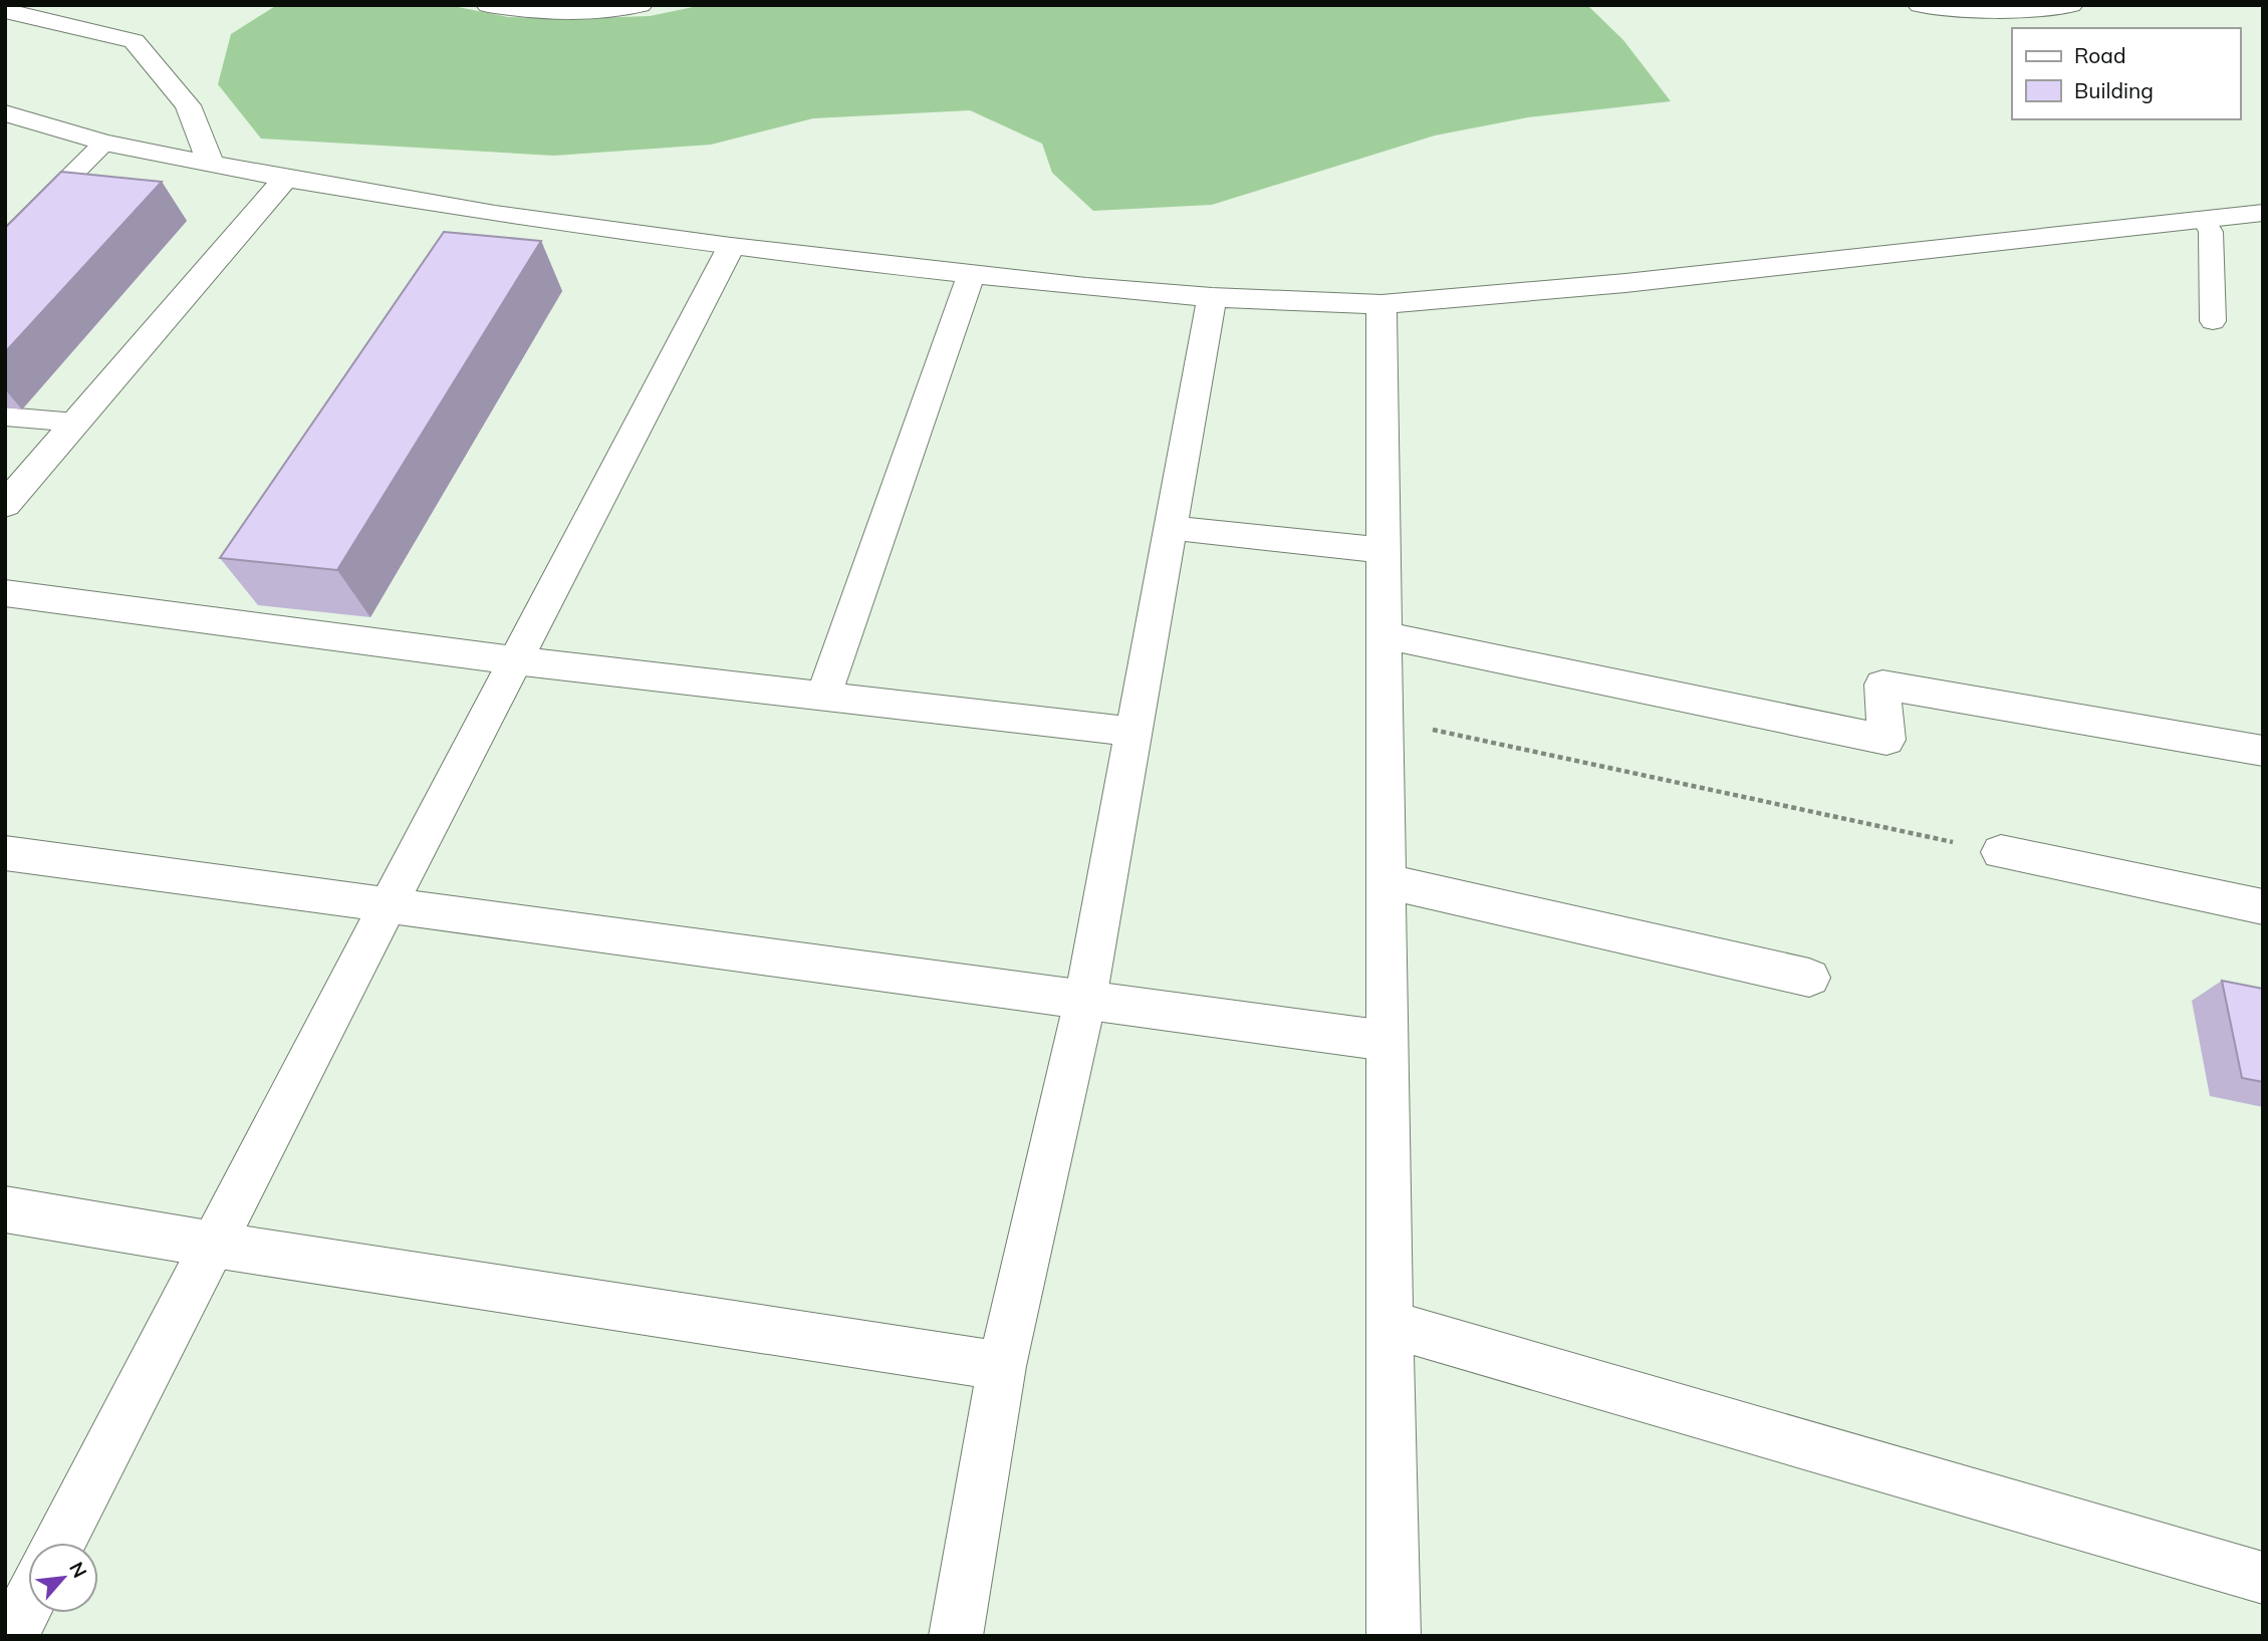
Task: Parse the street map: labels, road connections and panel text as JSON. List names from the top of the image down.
{
  "legend": ["Road", "Building"],
  "north": "top right"
}
